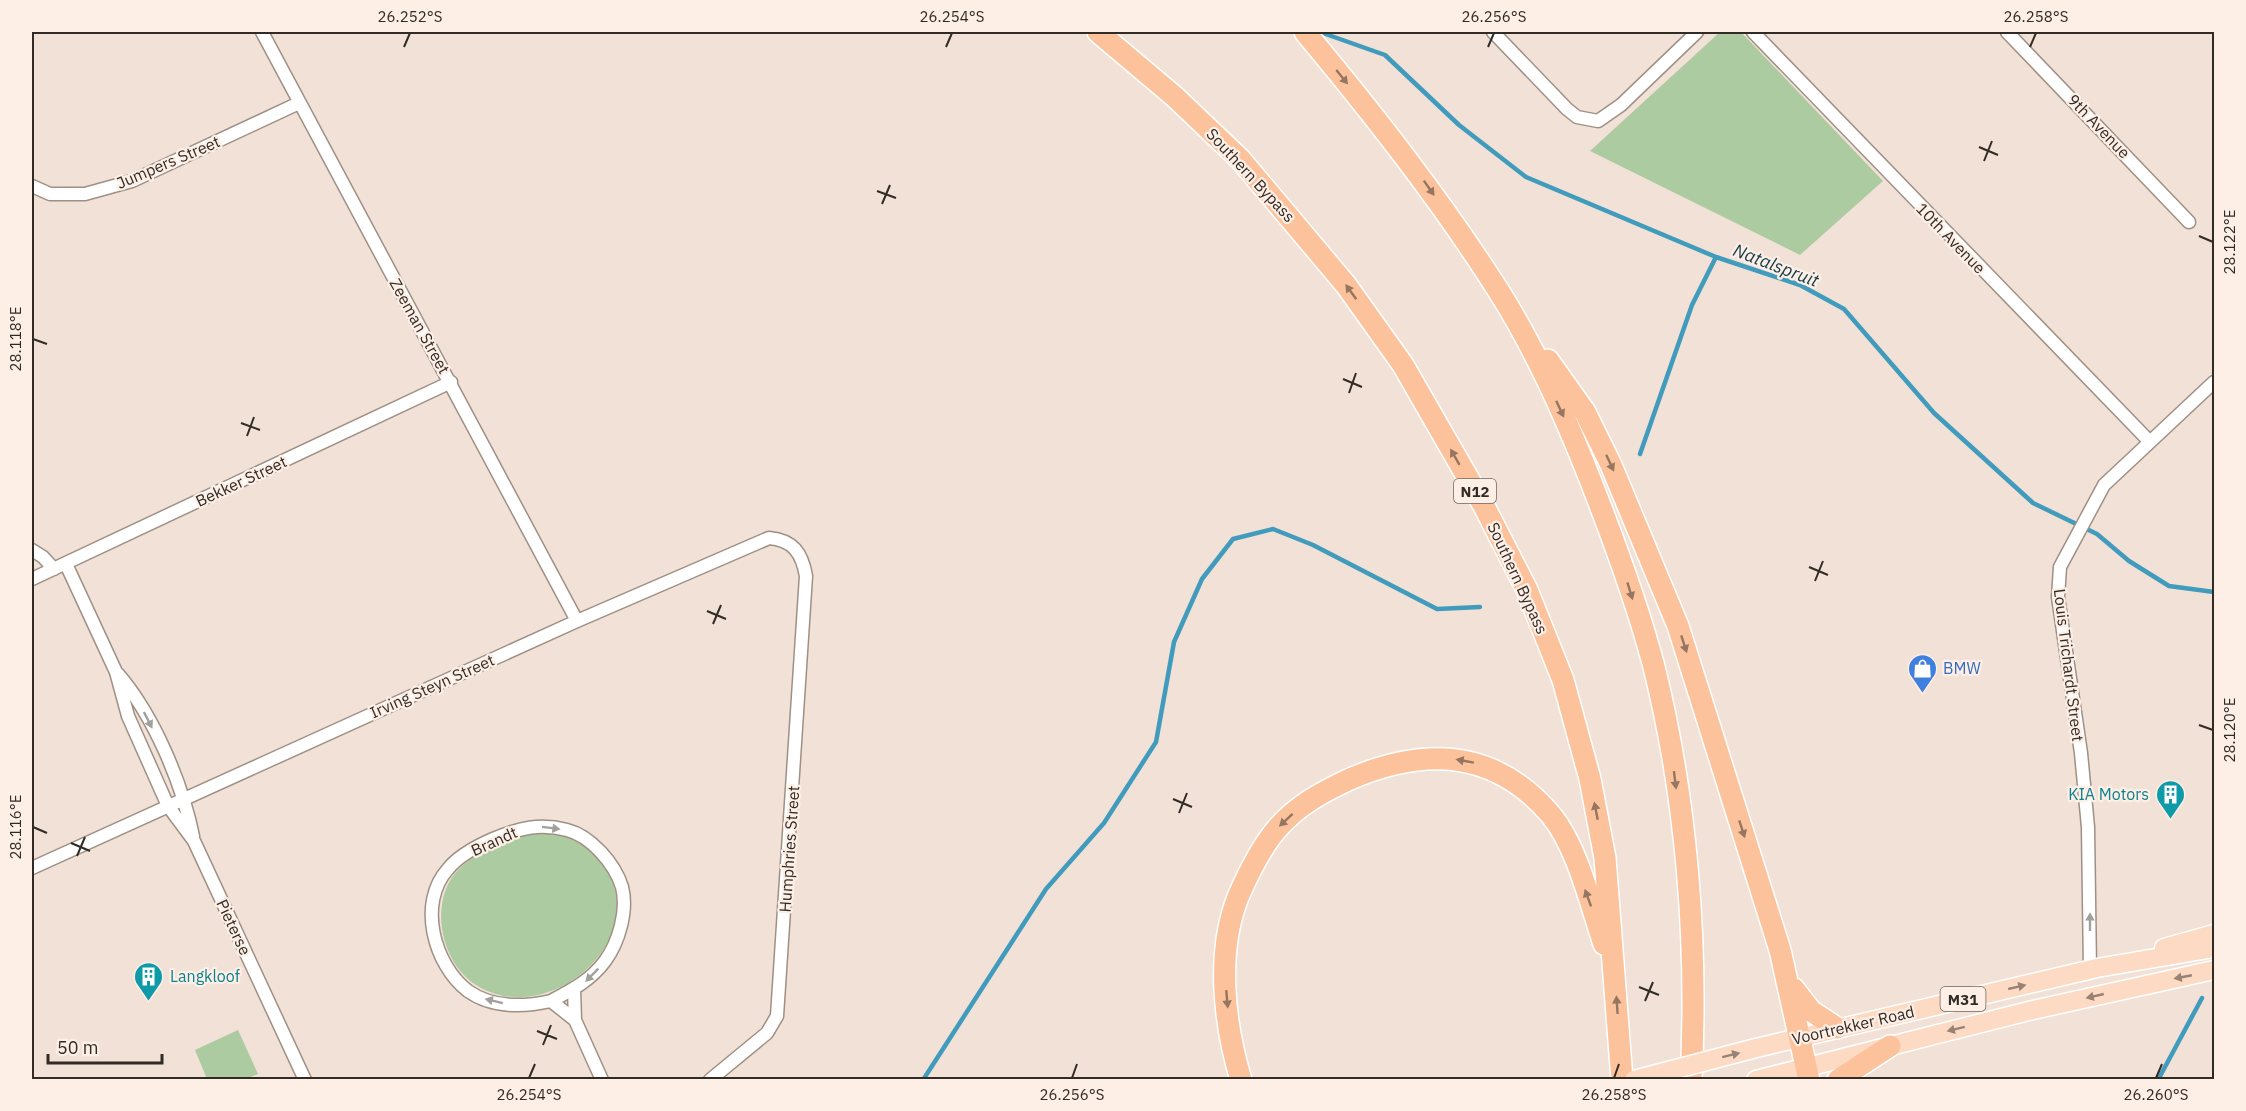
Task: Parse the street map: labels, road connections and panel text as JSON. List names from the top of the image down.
{
  "streets": {
    "highway": ["Southern Bypass", "N12"],
    "main road": ["M31", "Voortrekker Road"],
    "street": [
      "9th Avenue",
      "Jumpers Street",
      "10th Avenue",
      "Zeeman Street",
      "Bekker Street",
      "Louis Trichardt Street",
      "Irving Steyn Street",
      "Brandt",
      "Humphries Street",
      "Pieterse"
    ]
  },
  "crossings": [
    ["Jumpers Street", "Zeeman Street"],
    ["Southern Bypass", "Voortrekker Road"],
    ["10th Avenue", "Louis Trichardt Street"],
    ["Zeeman Street", "Bekker Street"],
    ["Zeeman Street", "Irving Steyn Street"],
    ["Bekker Street", "Pieterse"],
    ["Louis Trichardt Street", "Voortrekker Road"],
    ["Irving Steyn Street", "Humphries Street"],
    ["Irving Steyn Street", "Pieterse"]
  ],
  "one_way": ["Louis Trichardt Street"],
  "water": ["Natalspruit"],
  "places": {
    "shop": ["BMW"],
    "building": ["KIA Motors", "Langkloof"]
  },
  "scale_bar": "50 m",
  "coordinates": [
    "26.252°S",
    "26.254°S",
    "26.256°S",
    "26.258°S",
    "28.122°E",
    "28.118°E",
    "28.120°E",
    "28.116°E",
    "26.260°S"
  ]
}
